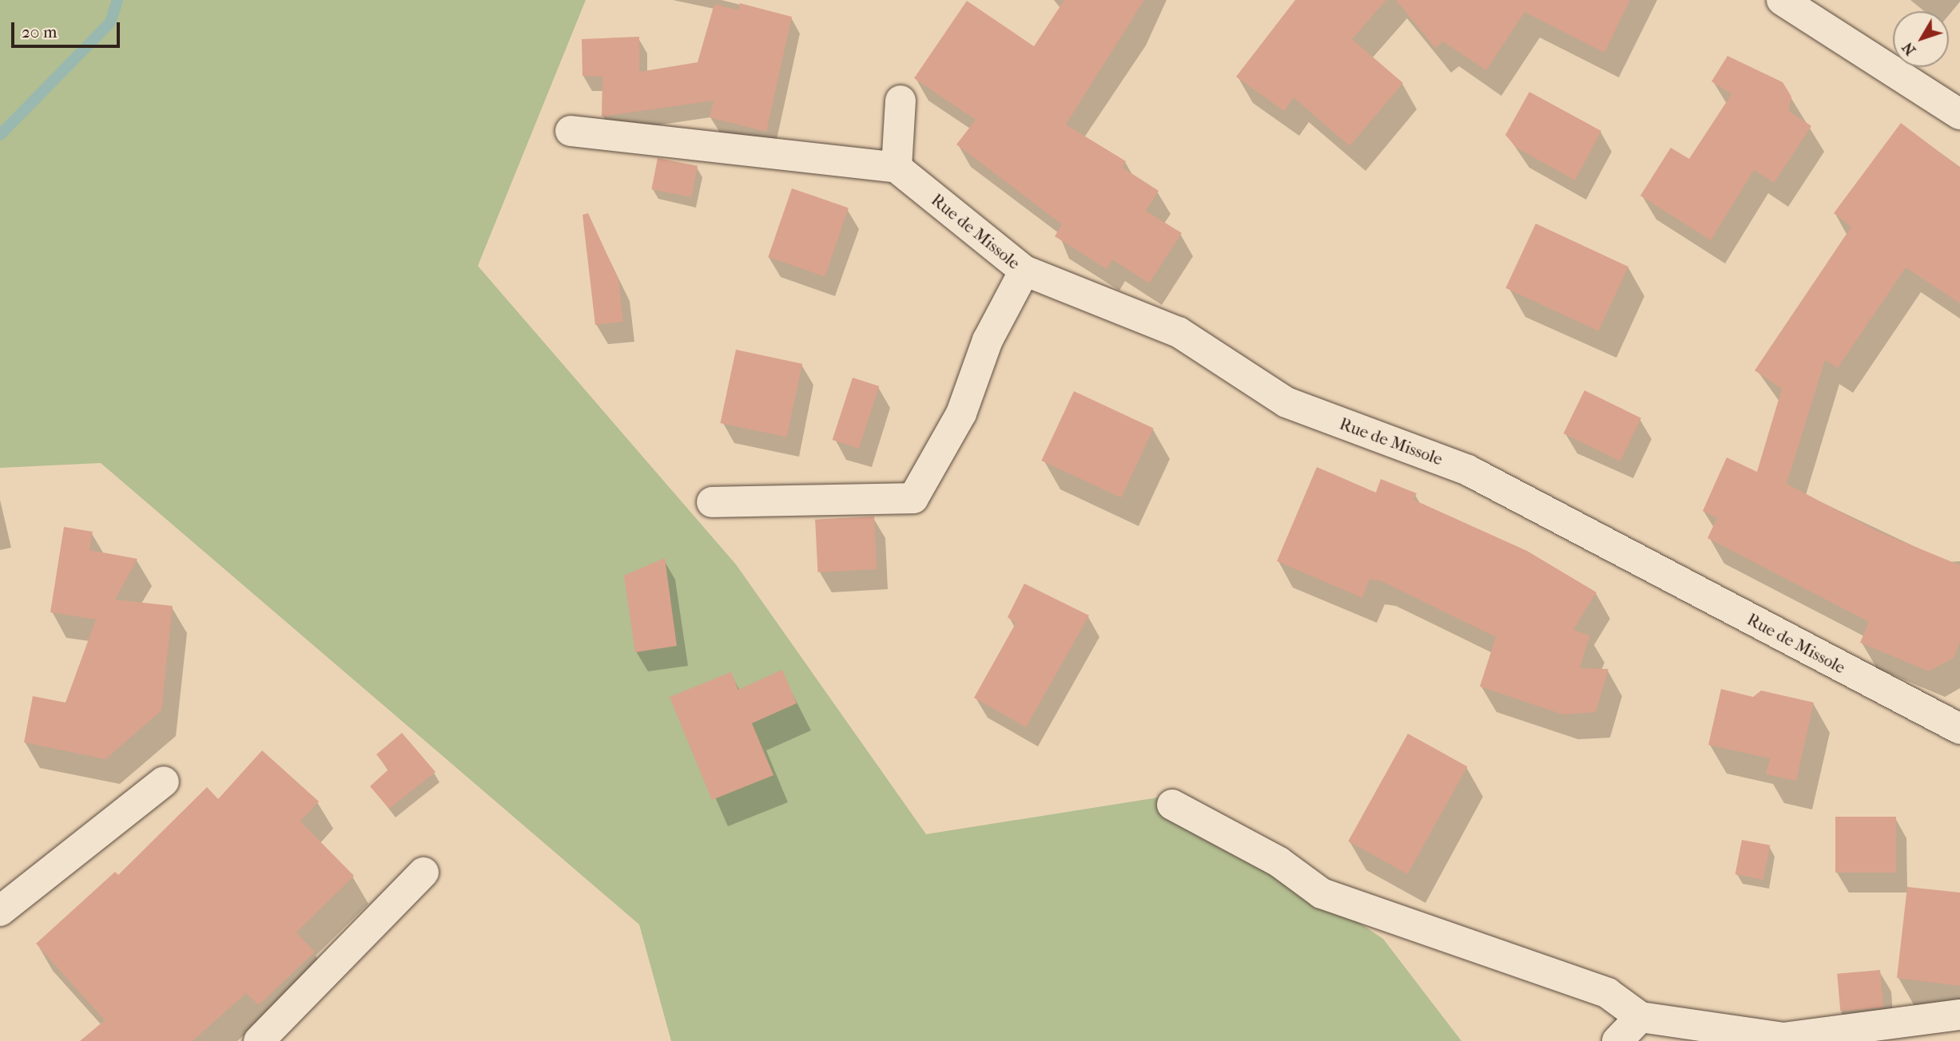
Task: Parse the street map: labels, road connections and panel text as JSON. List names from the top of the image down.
{
  "streets": {
    "street": ["Rue de Missole"]
  },
  "scale_bar": "20 m",
  "north": "bottom left"
}
